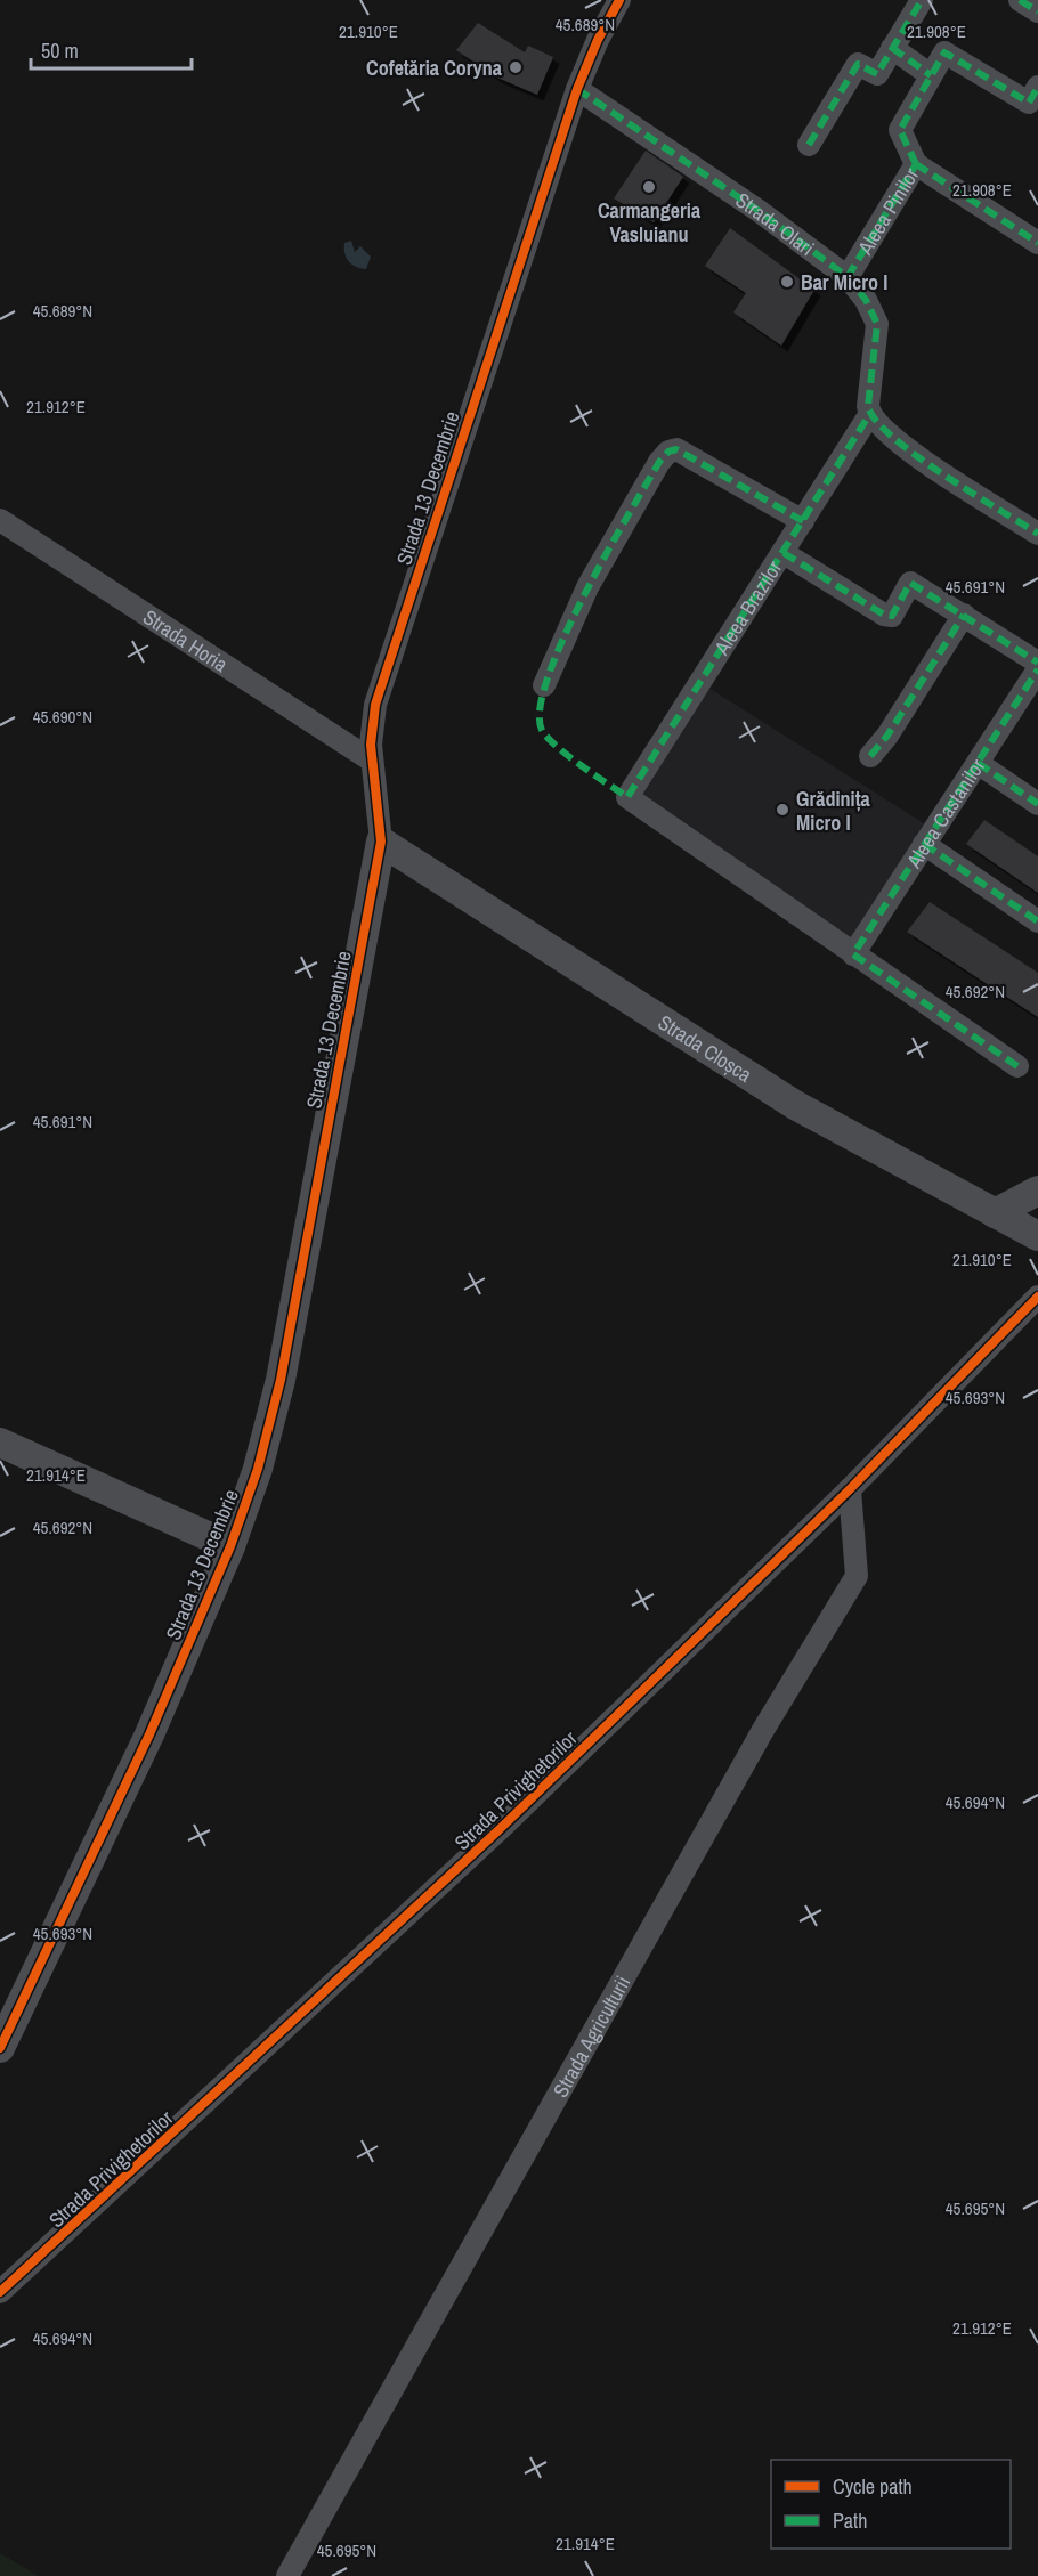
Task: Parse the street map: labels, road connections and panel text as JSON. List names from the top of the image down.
{
  "streets": {
    "street": [
      "Aleea Pinilor",
      "Strada Olari",
      "Strada 13 Decembrie",
      "Aleea Brazilor",
      "Strada Horia",
      "Aleea Castanilor",
      "Strada Cloșca",
      "Strada Privighetorilor",
      "Strada Agriculturii"
    ]
  },
  "crossings": [
    ["Aleea Pinilor", "Strada Olari"],
    ["Strada Olari", "Strada 13 Decembrie"],
    ["Strada Olari", "Aleea Brazilor"],
    ["Strada 13 Decembrie", "Strada Horia"],
    ["Strada 13 Decembrie", "Strada Cloșca"],
    ["Aleea Brazilor", "Aleea Castanilor"],
    ["Strada Privighetorilor", "Strada Agriculturii"]
  ],
  "places": [
    "Cofetăria Coryna",
    "Carmangeria Vasluianu",
    "Bar Micro I",
    "Grădinița Micro I"
  ],
  "legend": ["Cycle path", "Path"],
  "scale_bar": "50 m",
  "coordinates": [
    "45.689°N",
    "21.910°E",
    "21.908°E",
    "21.912°E",
    "45.691°N",
    "45.690°N",
    "45.692°N",
    "45.693°N",
    "21.914°E",
    "45.694°N",
    "45.695°N"
  ]
}
